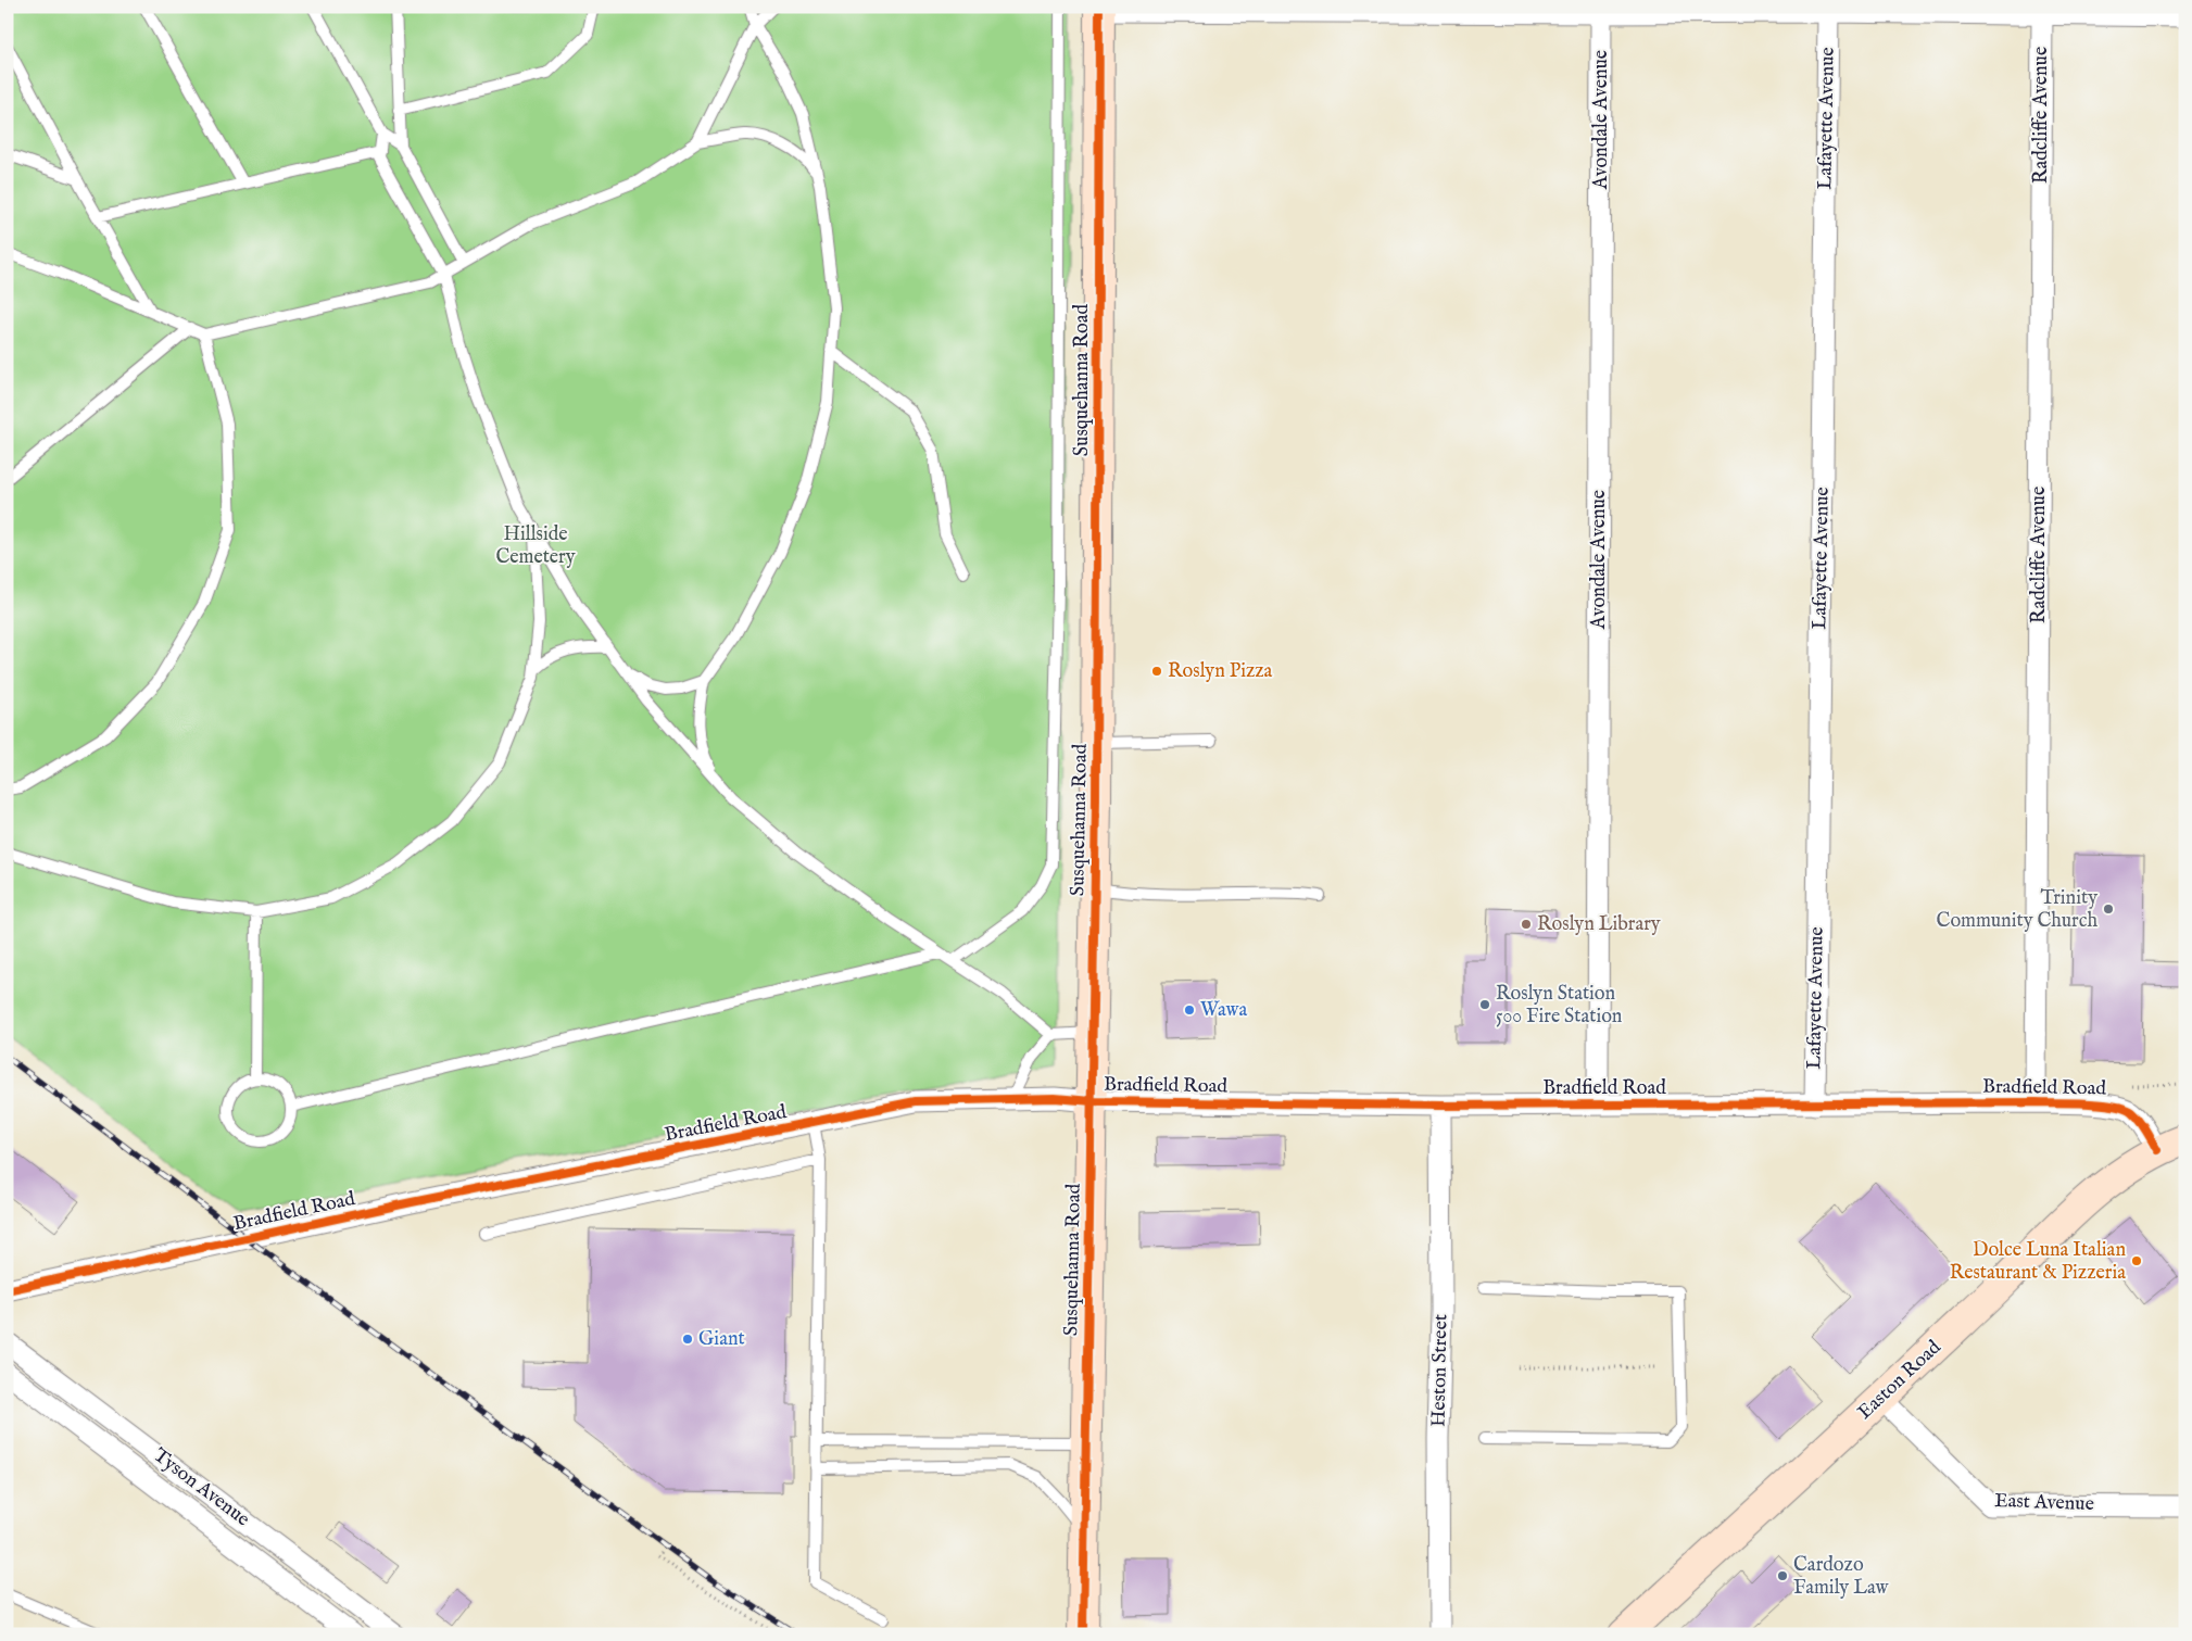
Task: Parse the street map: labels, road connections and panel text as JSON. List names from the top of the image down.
{
  "streets": {
    "main road": ["Susquehanna Road", "Easton Road"],
    "street": [
      "Radcliffe Avenue",
      "Lafayette Avenue",
      "Avondale Avenue",
      "Bradfield Road",
      "Heston Street",
      "Tyson Avenue",
      "East Avenue"
    ]
  },
  "crossings": [
    ["Radcliffe Avenue", "Bradfield Road"],
    ["Lafayette Avenue", "Bradfield Road"],
    ["Avondale Avenue", "Bradfield Road"],
    ["Susquehanna Road", "Bradfield Road"],
    ["Bradfield Road", "Heston Street"],
    ["Bradfield Road", "Easton Road"],
    ["Easton Road", "East Avenue"]
  ],
  "parks": ["Hillside Cemetery"],
  "places": [
    "Roslyn Pizza",
    "Trinity Community Church",
    "Roslyn Library",
    "Roslyn Station 500 Fire Station",
    "Wawa",
    "Dolce Luna Italian Restaurant & Pizzeria",
    "Giant",
    "Cardozo Family Law"
  ]
}
